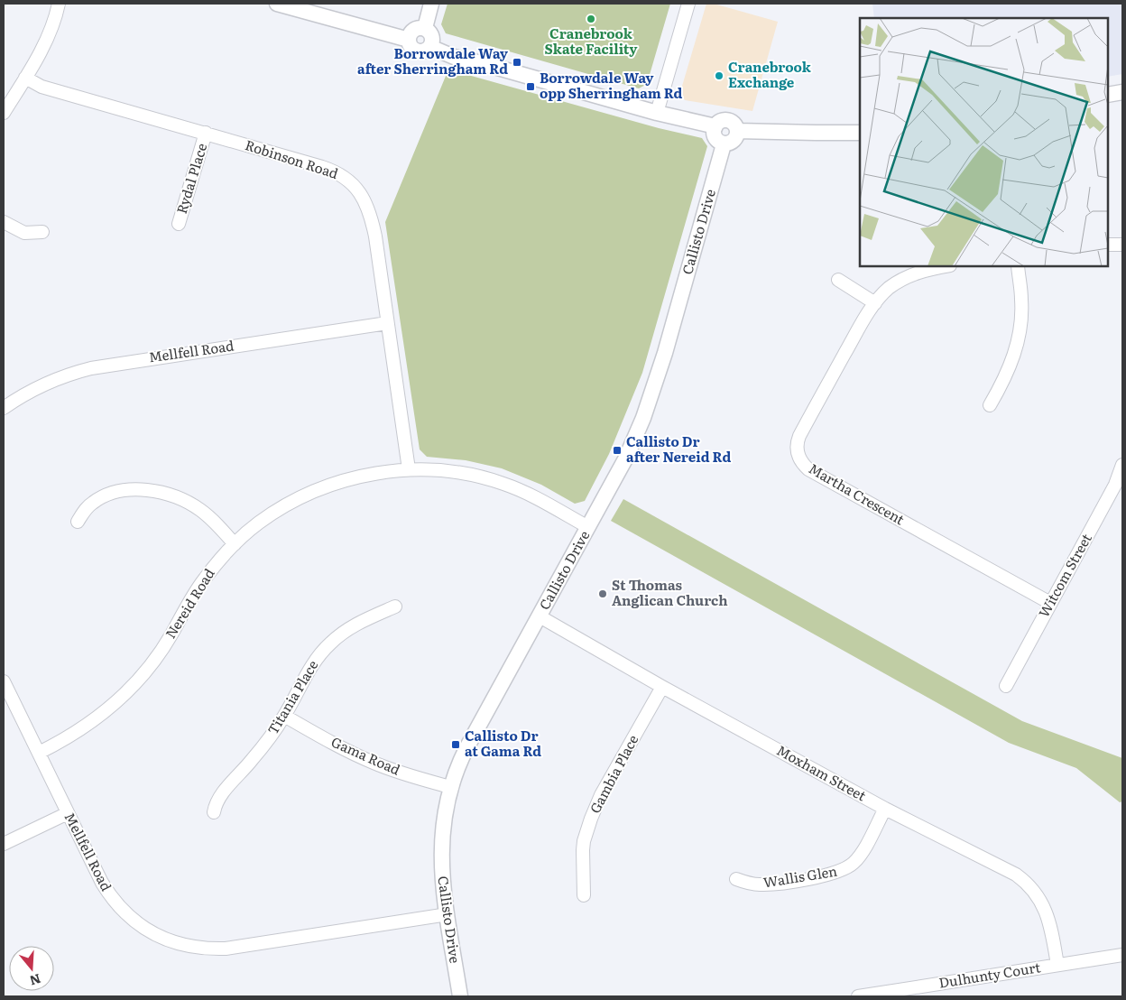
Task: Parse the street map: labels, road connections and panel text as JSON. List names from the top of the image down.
{
  "streets": {
    "street": [
      "Robinson Road",
      "Rydal Place",
      "Callisto Drive",
      "Mellfell Road",
      "Martha Crescent",
      "Witcom Street",
      "Nereid Road",
      "Titania Place",
      "Gama Road",
      "Moxham Street",
      "Gambia Place",
      "Wallis Glen",
      "Dulhunty Court"
    ]
  },
  "crossings": [
    ["Robinson Road", "Rydal Place"],
    ["Robinson Road", "Mellfell Road"],
    ["Robinson Road", "Nereid Road"],
    ["Callisto Drive", "Mellfell Road"],
    ["Callisto Drive", "Nereid Road"],
    ["Callisto Drive", "Gama Road"],
    ["Callisto Drive", "Moxham Street"],
    ["Mellfell Road", "Nereid Road"],
    ["Martha Crescent", "Witcom Street"],
    ["Titania Place", "Gama Road"],
    ["Moxham Street", "Gambia Place"],
    ["Moxham Street", "Wallis Glen"],
    ["Moxham Street", "Dulhunty Court"]
  ],
  "places": {
    "other": ["Cranebrook Skate Facility", "Cranebrook Exchange", "St Thomas Anglican Church"],
    "transit": [
      "Borrowdale Way after Sherringham Rd",
      "Borrowdale Way opp Sherringham Rd",
      "Callisto Dr after Nereid Rd",
      "Callisto Dr at Gama Rd"
    ]
  },
  "north": "bottom"
}
